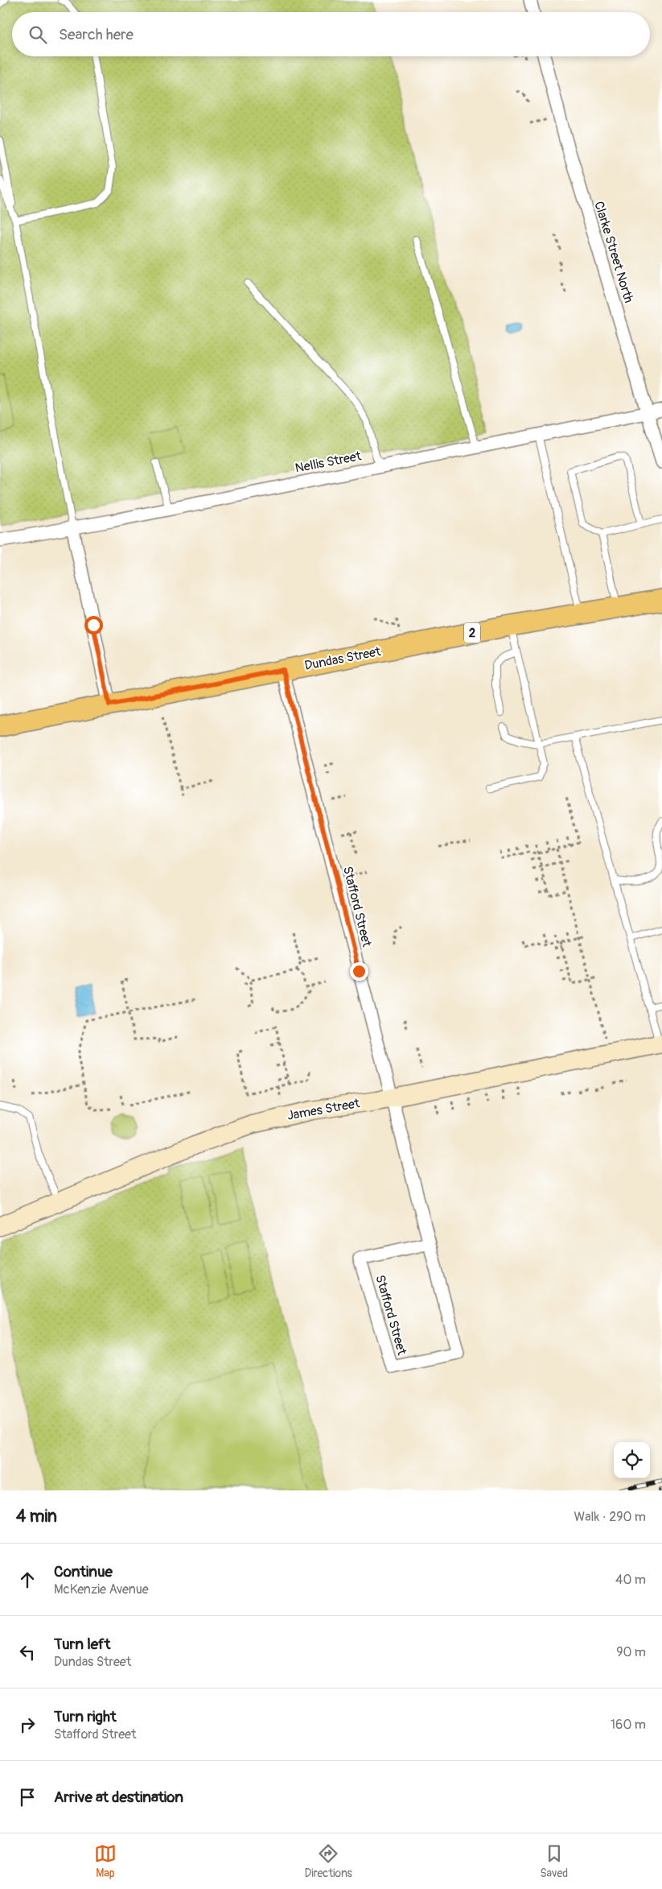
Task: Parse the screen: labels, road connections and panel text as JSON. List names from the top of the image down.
{
  "streets": {
    "main road": ["2", "Dundas Street"],
    "street": [
      "Clarke Street North",
      "Nellis Street",
      "Stafford Street",
      "James Street"
    ]
  },
  "crossings": [
    ["Clarke Street North", "Nellis Street"],
    ["Dundas Street", "Stafford Street"],
    ["Stafford Street", "James Street"]
  ],
  "page": {
    "search": "Search here",
    "heading": ["4 min", "Walk · 290 m"],
    "list": [
      ["Continue", "McKenzie Avenue", "40 m"],
      ["Turn left", "Dundas Street", "90 m"],
      ["Turn right", "Stafford Street", "160 m"],
      "Arrive at destination"
    ],
    "nav": ["Map", "Directions", "Saved"]
  }
}
